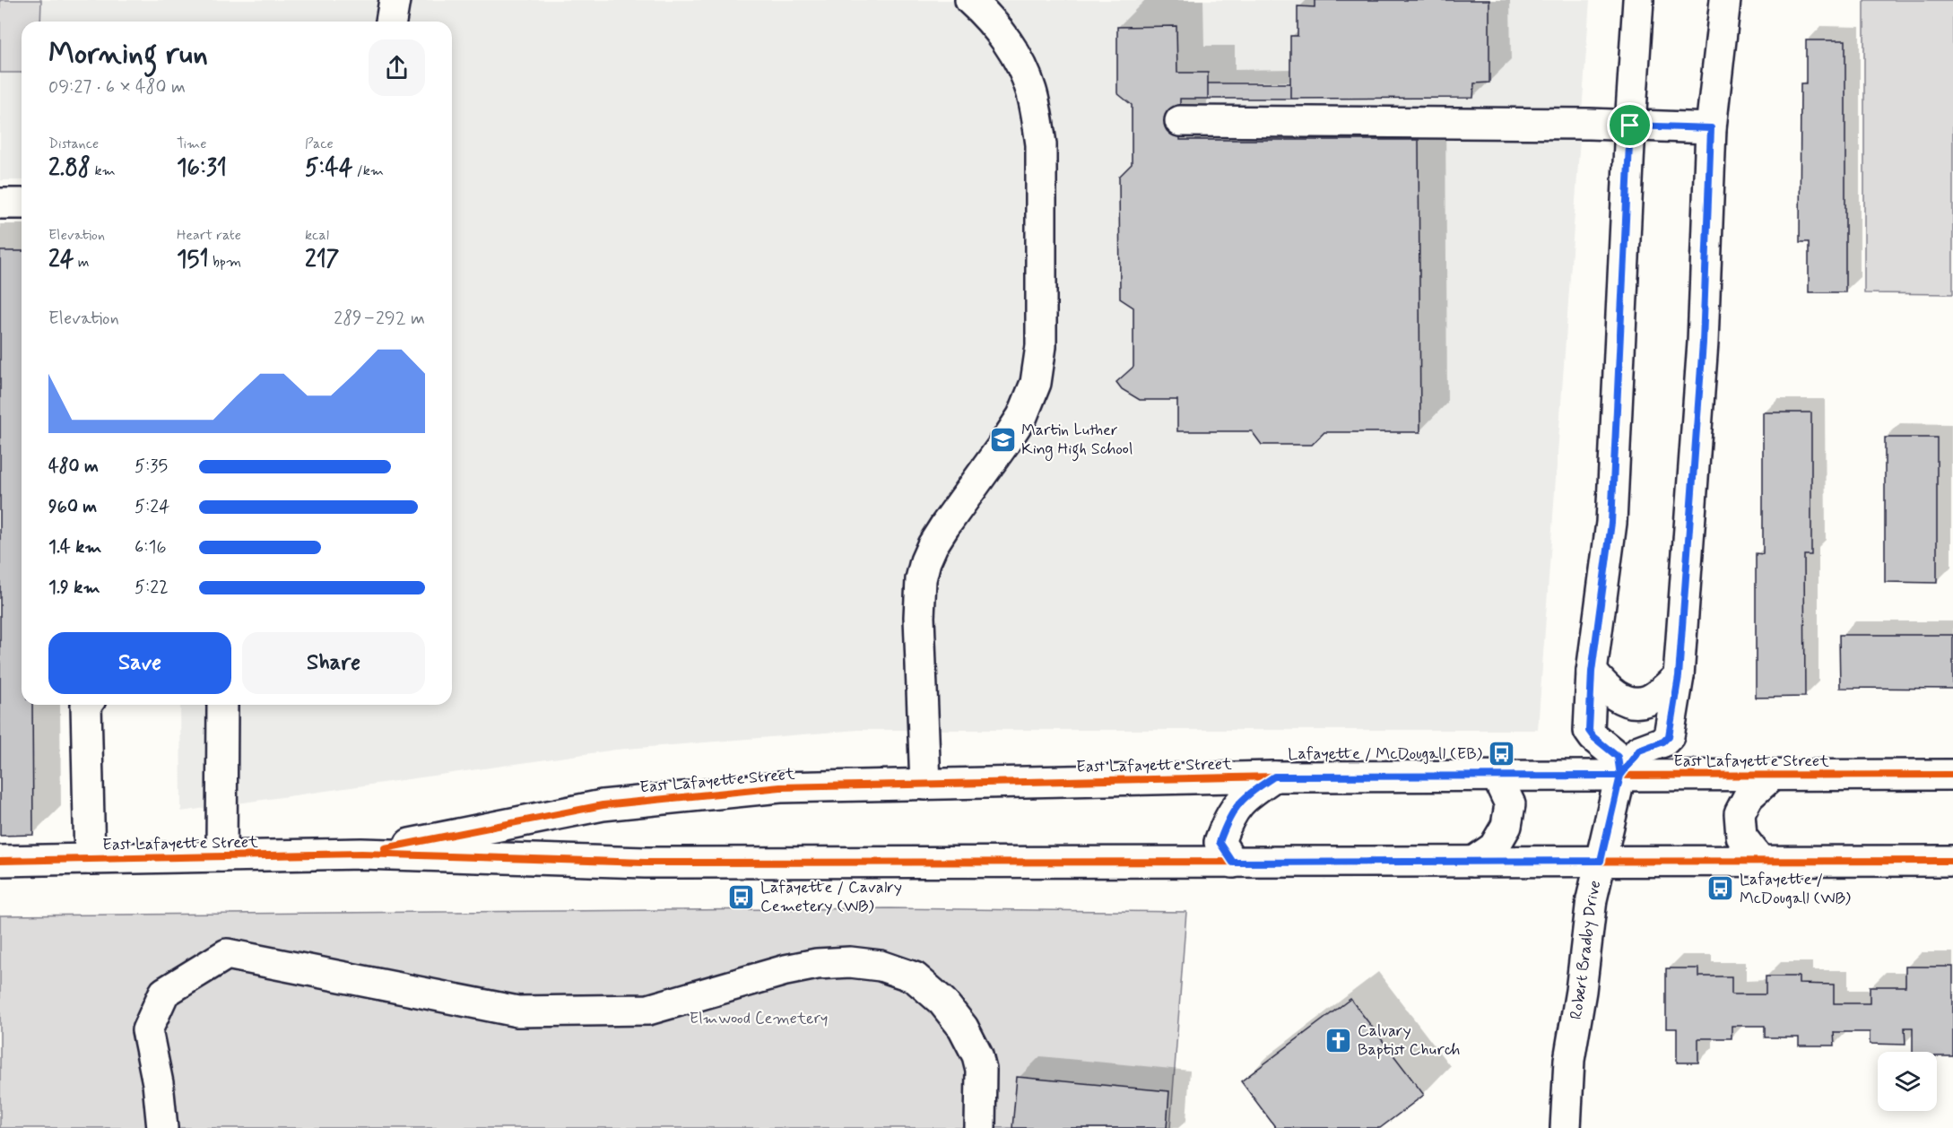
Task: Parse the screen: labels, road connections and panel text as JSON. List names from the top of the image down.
{
  "streets": {
    "street": ["East Lafayette Street", "Robert Bradby Drive"]
  },
  "crossings": [
    ["East Lafayette Street", "Robert Bradby Drive"]
  ],
  "parks": ["Elmwood Cemetery"],
  "places": {
    "school or university": ["Martin Luther King High School"],
    "bus stop": ["Lafayette / McDougall (EB)", "Lafayette / McDougall (WB)", "Lafayette / Cavalry Cemetery (WB)"],
    "church": ["Calvary Baptist Church"]
  },
  "page": {
    "heading": ["Morning run", "09:27 · 6 × 480 m"],
    "stats": [
      ["Distance", "2.88 km"],
      ["Time", "16:31"],
      ["Pace", "5:44 /km"],
      ["Elevation", "24 m"],
      ["Heart rate", "151 bpm"],
      ["kcal", "217"]
    ],
    "chart": ["Elevation", "289–292 m"],
    "list": [
      {
        "name": "480 m",
        "note": "5:35"
      },
      {
        "name": "960 m",
        "note": "5:24"
      },
      {
        "name": "1.4 km",
        "note": "6:16"
      },
      {
        "name": "1.9 km",
        "note": "5:22"
      }
    ],
    "buttons": ["Save", "Share"]
  }
}
